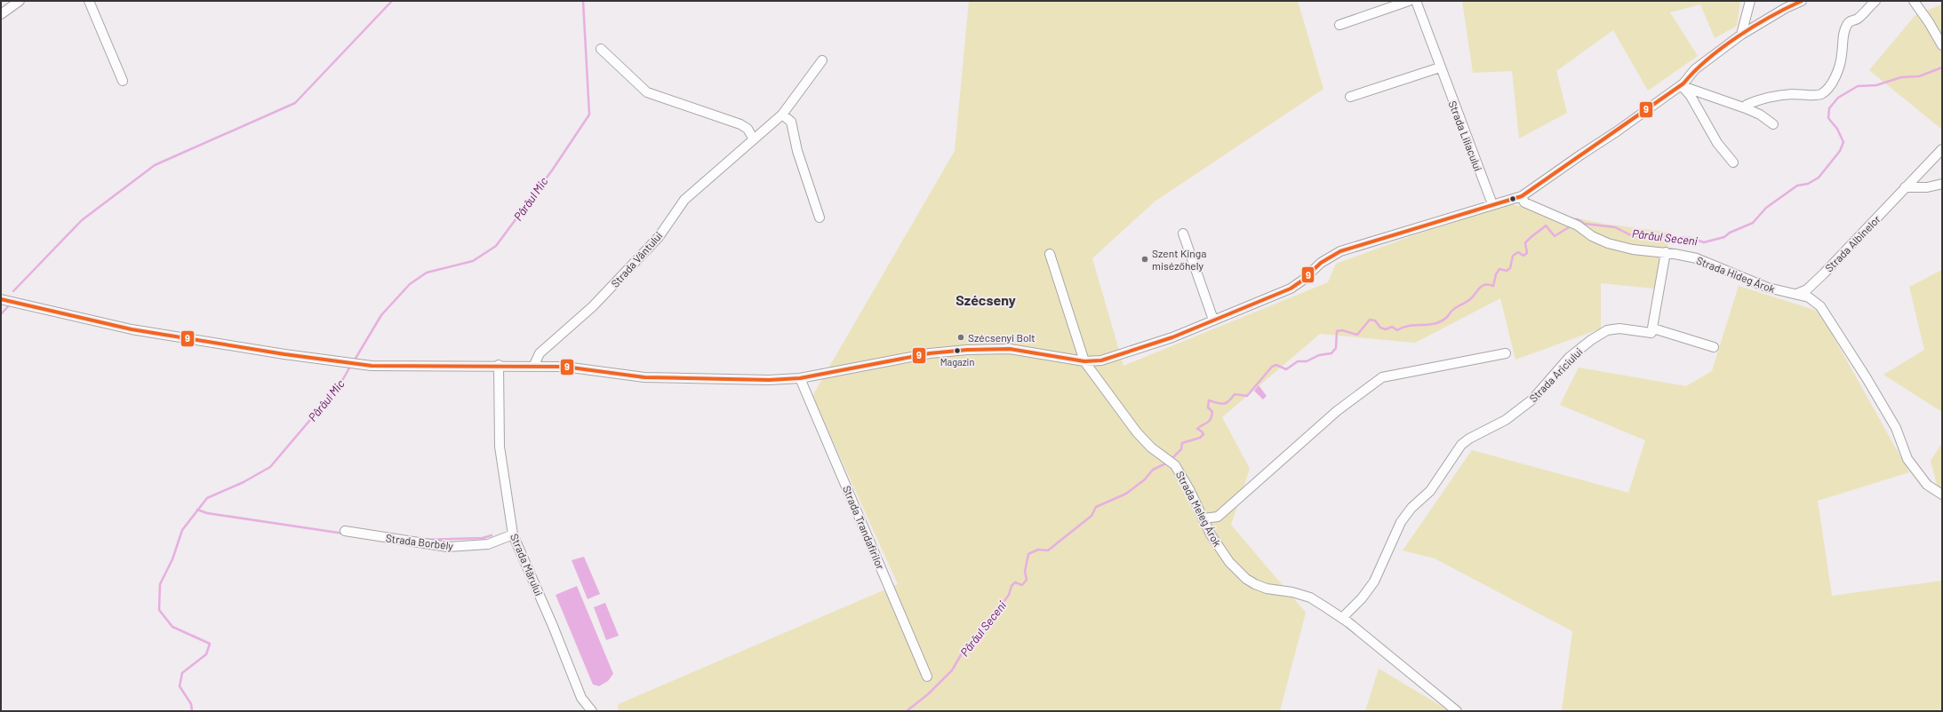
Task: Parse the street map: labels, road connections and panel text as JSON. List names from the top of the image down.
{
  "streets": {
    "street": [
      "Strada Liliacului",
      "Strada Albinelor",
      "Strada Vântului",
      "Strada Hideg Árok",
      "Strada Ariciului",
      "Strada Meleg Árok",
      "Strada Trandafirilor",
      "Strada Borbély",
      "Strada Mărului"
    ]
  },
  "crossings": [
    ["Strada Albinelor", "Strada Hideg Árok"],
    ["Strada Ariciului", "Strada Meleg Árok"],
    ["Strada Borbély", "Strada Mărului"]
  ],
  "districts": ["Szécseny"],
  "water": ["Pârâul Mic", "Pârâul Seceni"],
  "places": ["Szent Kinga misézőhely", "Szécsenyi Bolt", "Magazin"],
  "lines": ["transit line 9"]
}
